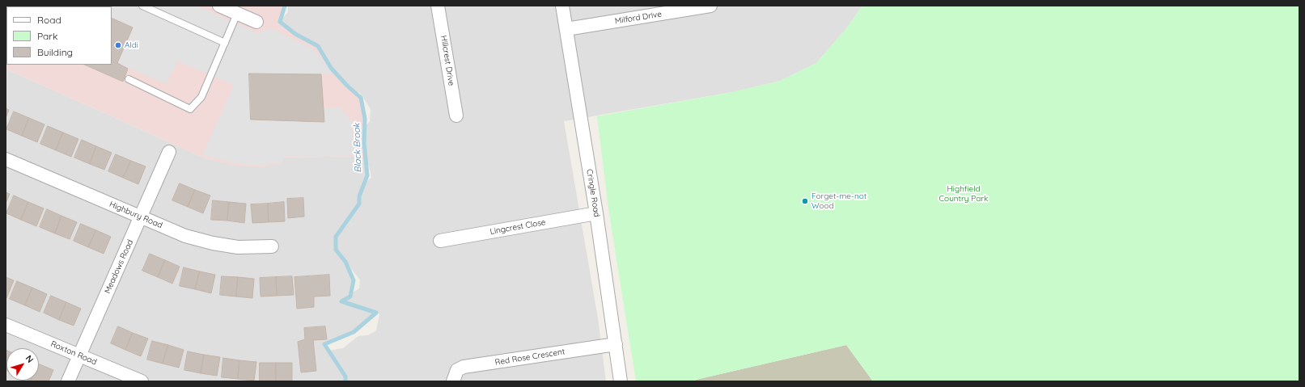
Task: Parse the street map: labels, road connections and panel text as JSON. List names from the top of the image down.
{
  "streets": {
    "street": [
      "Milford Drive",
      "Hillcrest Drive",
      "Cringle Road",
      "Highbury Road",
      "Lingcrest Close",
      "Meadows Road",
      "Roxton Road",
      "Red Rose Crescent"
    ]
  },
  "crossings": [
    ["Milford Drive", "Cringle Road"],
    ["Cringle Road", "Lingcrest Close"],
    ["Cringle Road", "Red Rose Crescent"],
    ["Highbury Road", "Meadows Road"],
    ["Meadows Road", "Roxton Road"]
  ],
  "water": ["Black Brook"],
  "parks": ["Highfield Country Park"],
  "places": ["Aldi", "Forget-me-not Wood"],
  "legend": ["Road", "Park", "Building"],
  "north": "top right"
}
